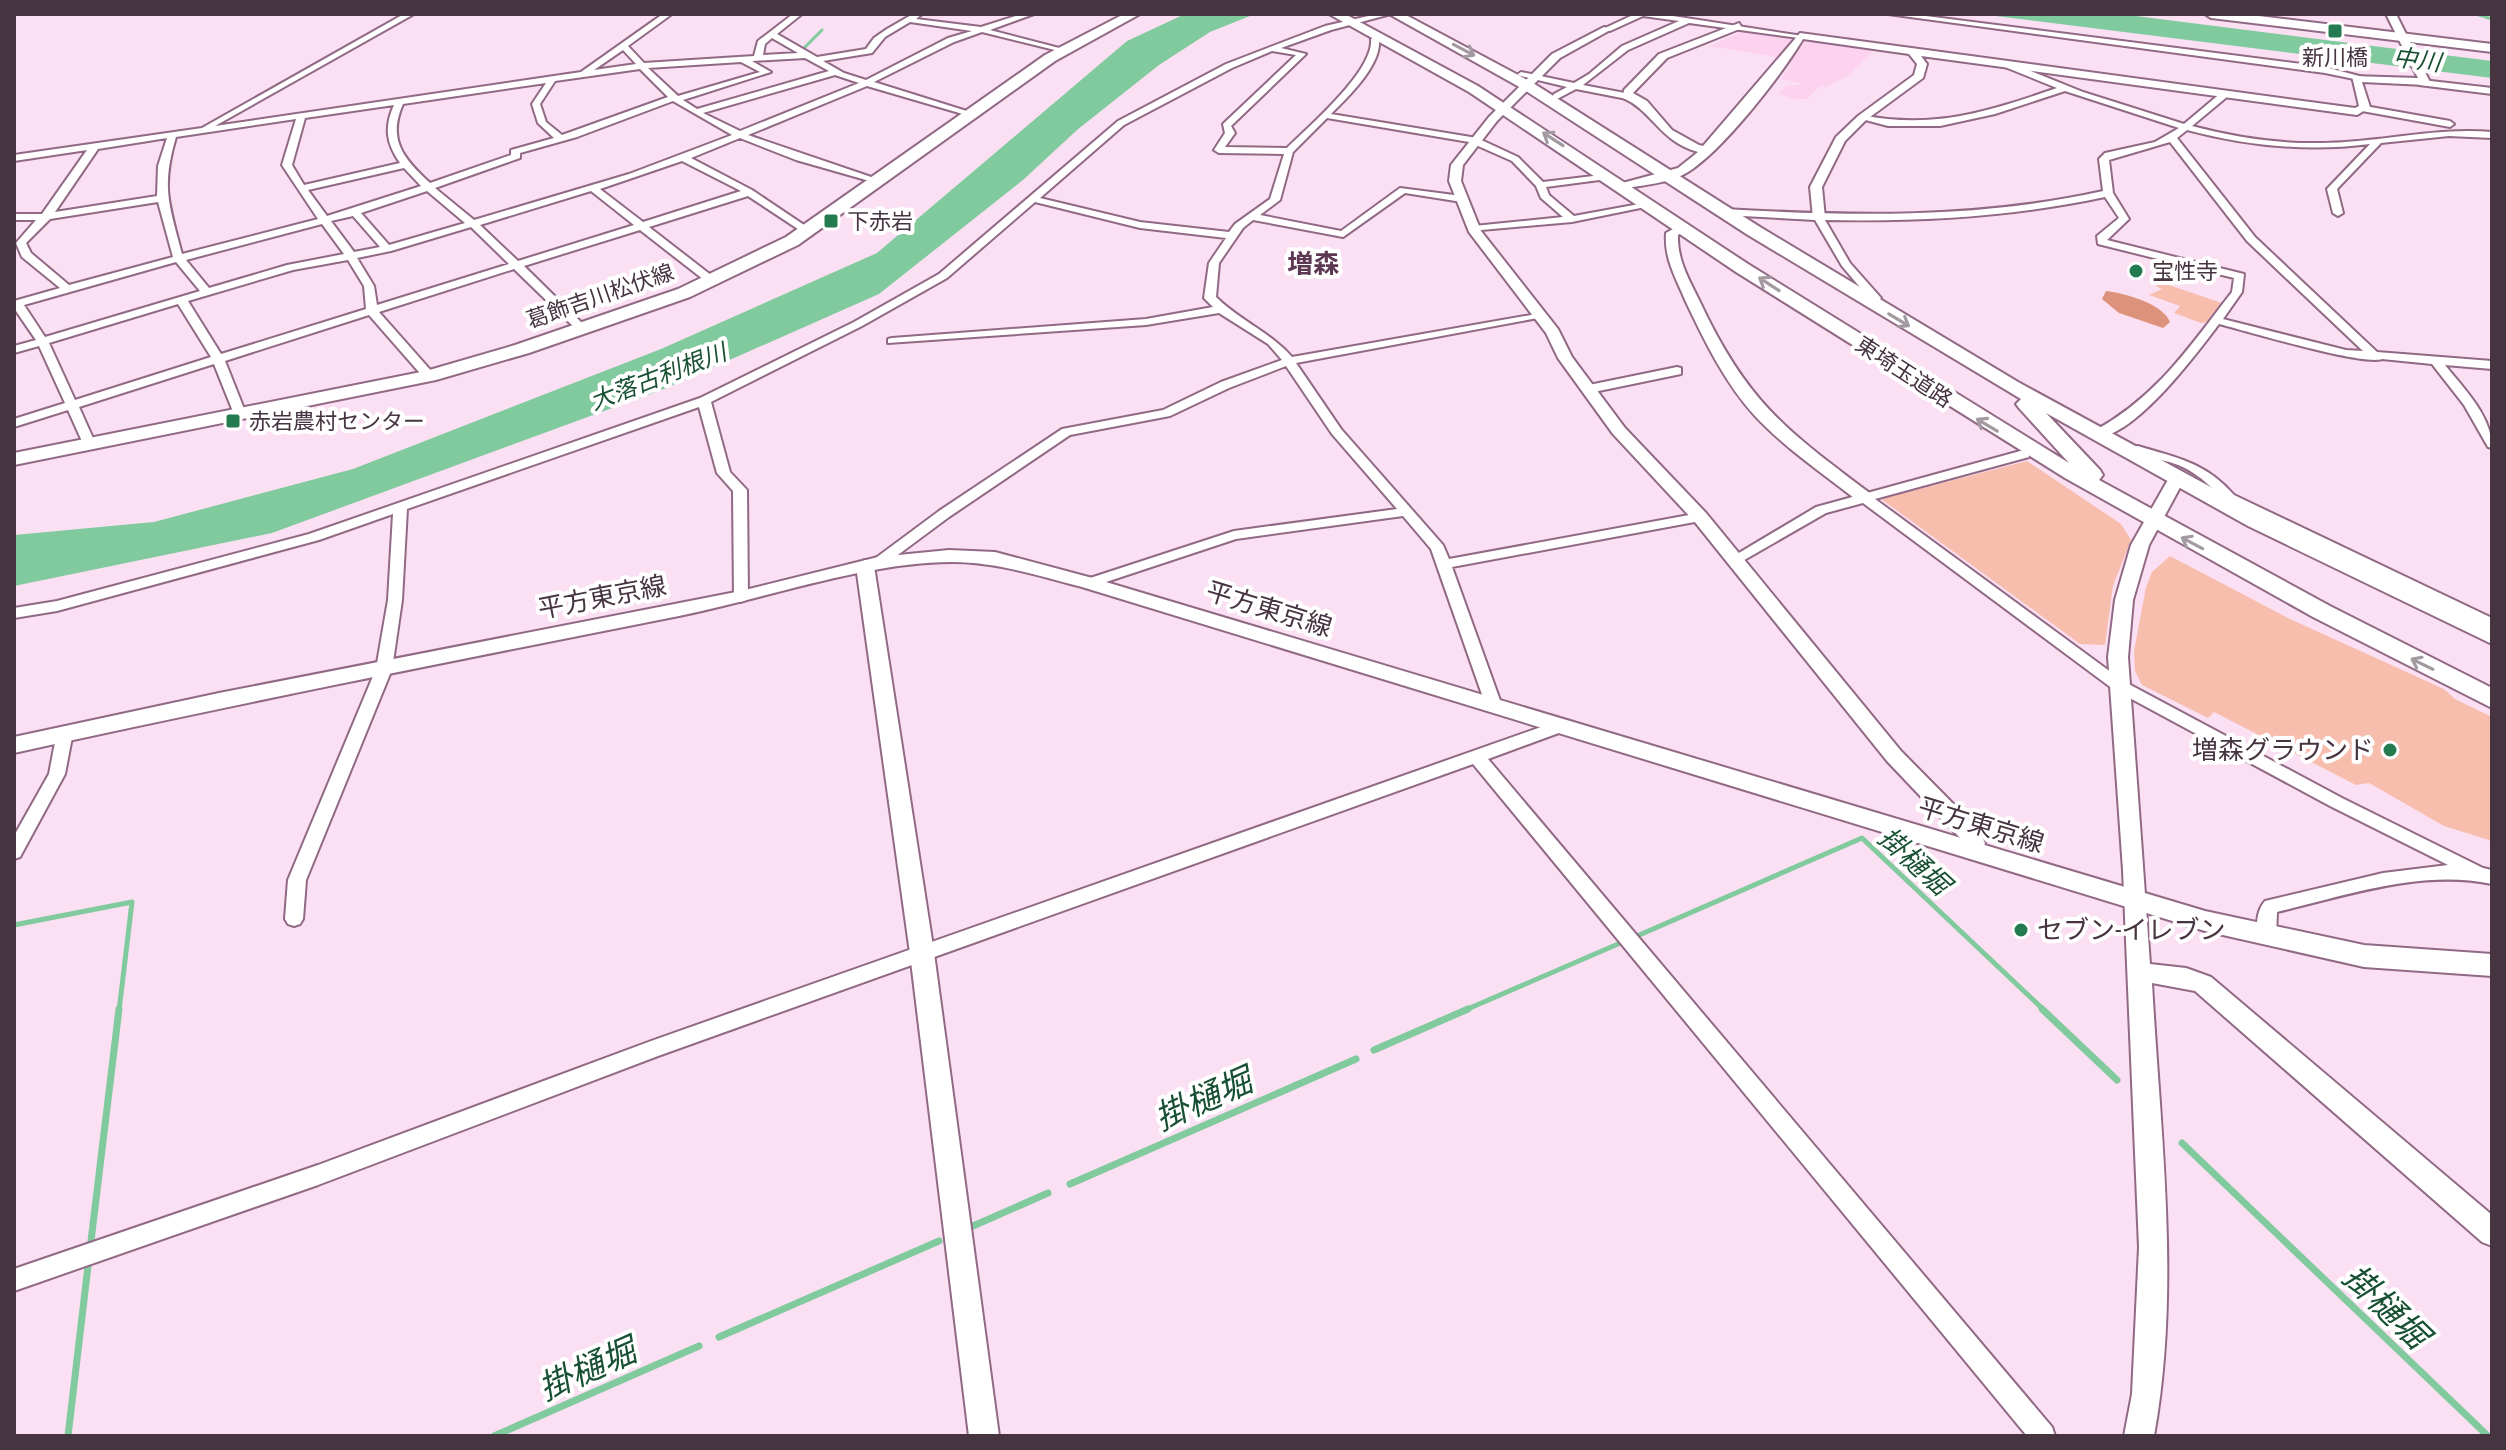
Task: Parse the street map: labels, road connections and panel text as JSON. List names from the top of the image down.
{
  "streets": {
    "main road": ["葛飾吉川松伏線", "東埼玉道路", "平方東京線"]
  },
  "districts": ["増森"],
  "water": ["中川", "大落古利根川", "掛樋堀"],
  "places": {
    "transit": ["新川橋", "下赤岩", "赤岩農村センター"],
    "other": ["宝性寺", "増森グラウンド", "セブン-イレブン"]
  }
}
